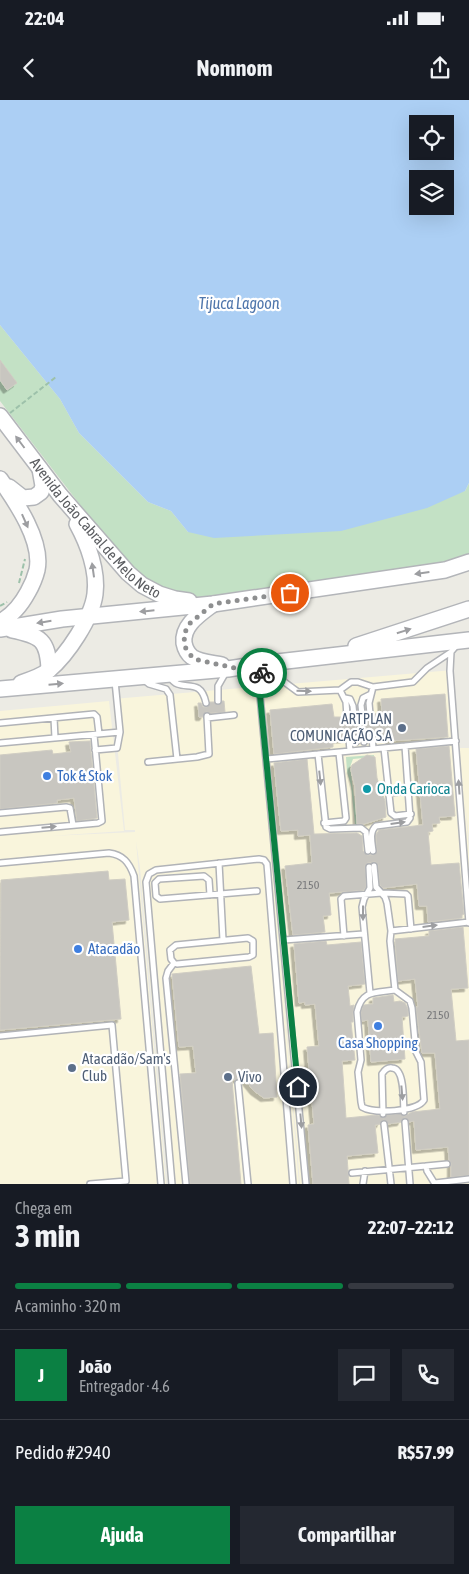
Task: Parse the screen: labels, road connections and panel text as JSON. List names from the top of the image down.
{
  "streets": {
    "street": ["Avenida João Cabral de Melo Neto"]
  },
  "water": ["Tijuca Lagoon"],
  "places": [
    "ARTPLAN COMUNICAÇÃO S.A",
    "Tok & Stok",
    "Onda Carioca",
    "Atacadão",
    "Casa Shopping",
    "Atacadão/Sam's Club",
    "Vivo"
  ],
  "house_numbers": ["2150", "2150"],
  "page": {
    "status": "22:04",
    "header": "Nomnom",
    "heading": ["3 min", "Chega em", "22:07–22:12"],
    "panel": [
      "João",
      "Entregador · 4.6",
      "Pedido #2940",
      "R$57.99"
    ],
    "bar": "A caminho · 320 m",
    "round": "J",
    "buttons": ["Ajuda", "Compartilhar"]
  }
}
